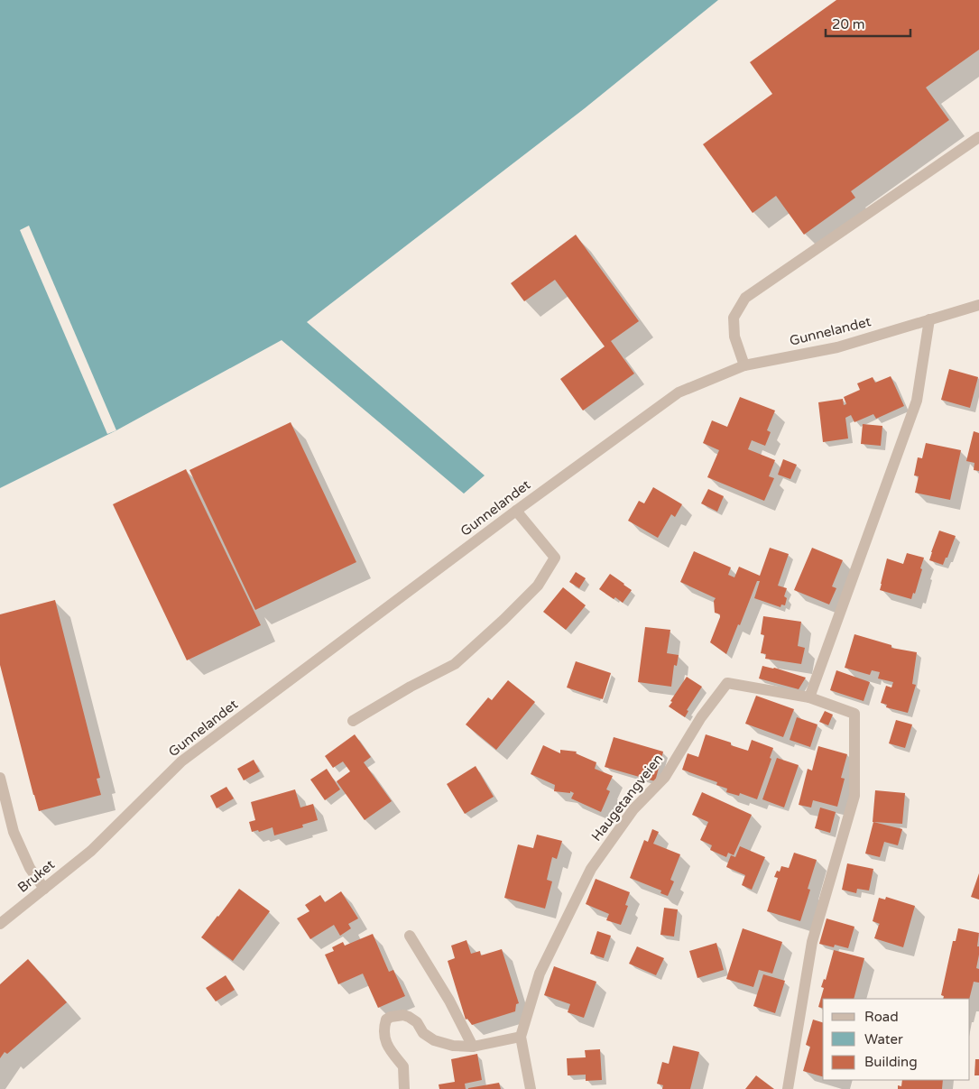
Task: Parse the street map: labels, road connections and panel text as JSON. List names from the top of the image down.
{
  "streets": {
    "street": ["Gunnelandet", "Haugetangveien", "Bruket"]
  },
  "crossings": [
    ["Gunnelandet", "Bruket"]
  ],
  "legend": ["Road", "Water", "Building"],
  "scale_bar": "20 m"
}
